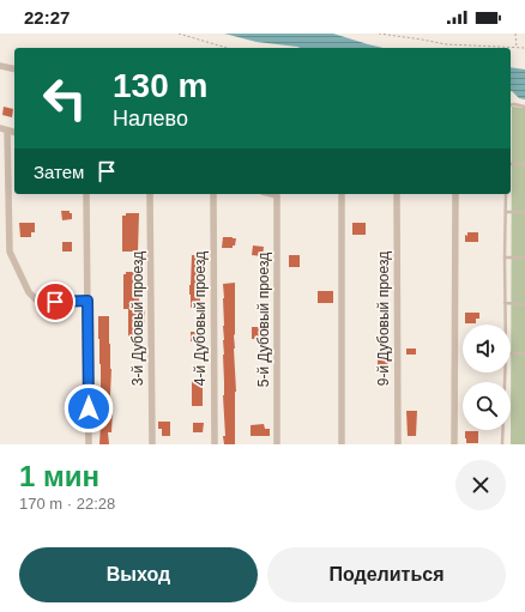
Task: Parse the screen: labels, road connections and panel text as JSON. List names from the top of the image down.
{
  "streets": {
    "street": [
      "3-й Дубовый проезд",
      "4-й Дубовый проезд",
      "9-й Дубовый проезд",
      "5-й Дубовый проезд"
    ]
  },
  "page": {
    "status": "22:27",
    "turn": ["130 m", "Налево"],
    "then": "Затем",
    "heading": ["1 мин", "170 m · 22:28"],
    "buttons": ["Выход", "Поделиться"]
  }
}
